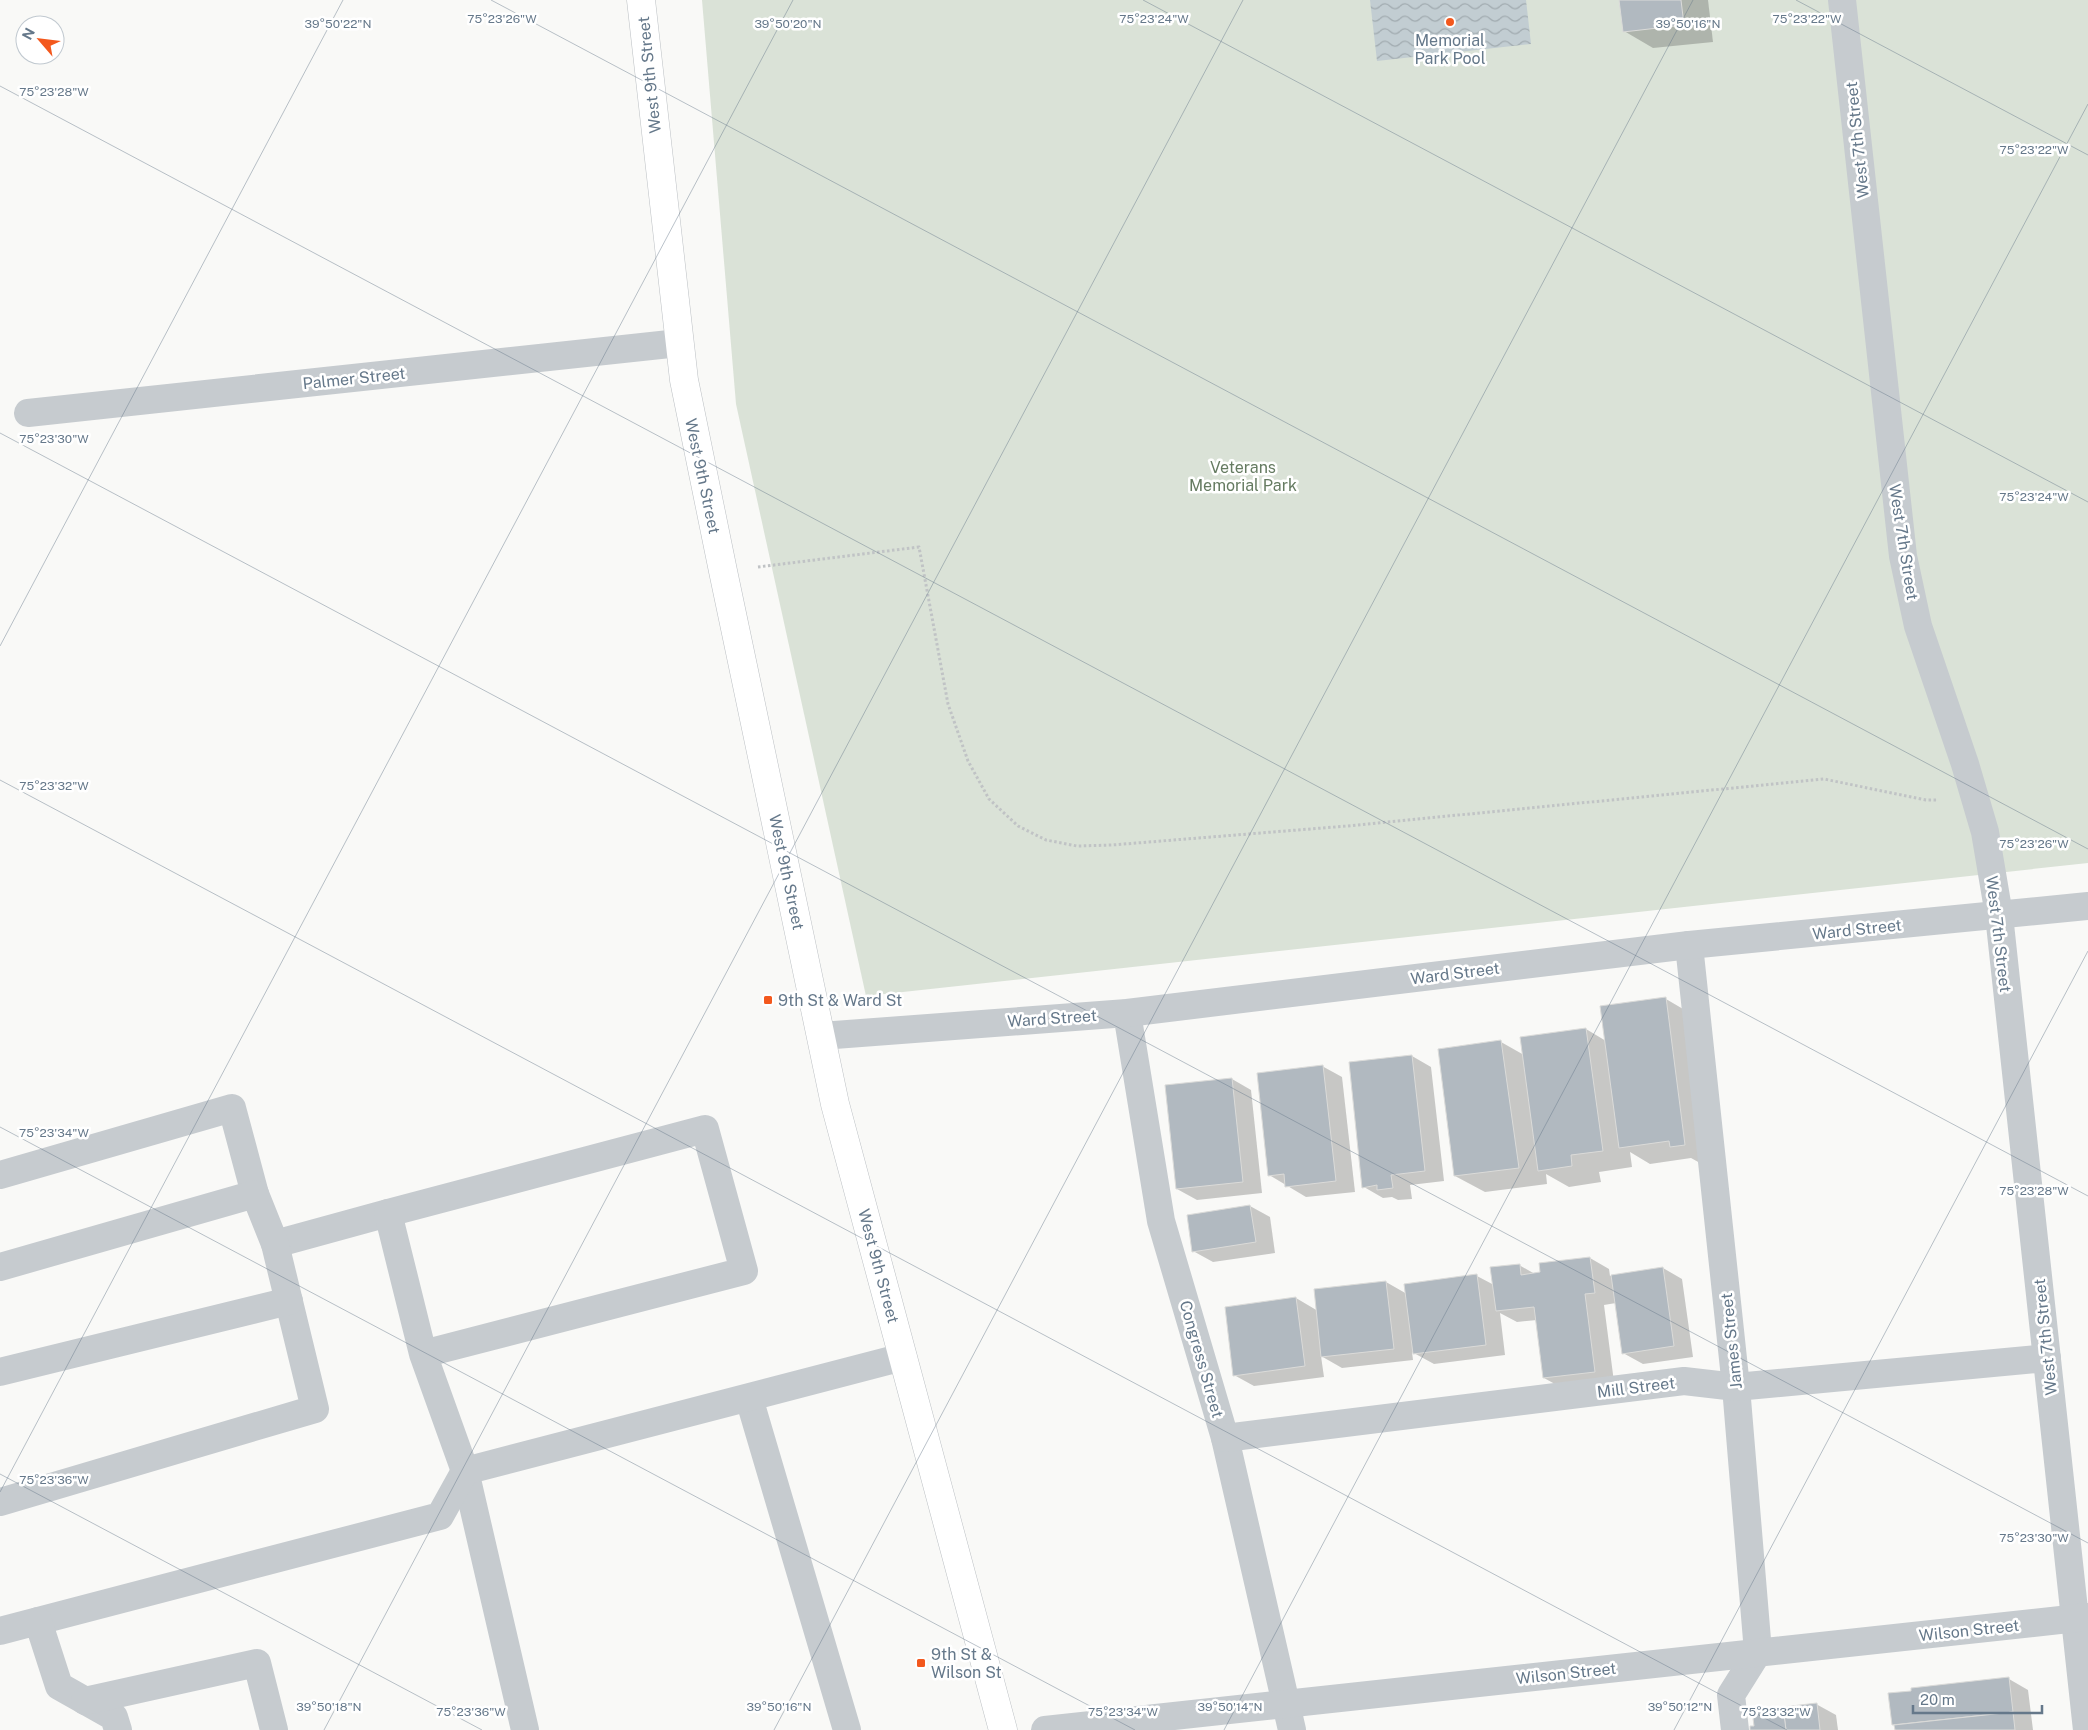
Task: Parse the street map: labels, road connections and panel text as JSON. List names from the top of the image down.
{
  "streets": {
    "main road": ["West 9th Street"],
    "street": [
      "West 7th Street",
      "Palmer Street",
      "Ward Street",
      "James Street",
      "Congress Street",
      "Mill Street",
      "Wilson Street"
    ]
  },
  "crossings": [
    ["West 9th Street", "Palmer Street"],
    ["West 9th Street", "Ward Street"],
    ["West 7th Street", "Ward Street"],
    ["West 7th Street", "Mill Street"],
    ["West 7th Street", "Wilson Street"],
    ["Ward Street", "James Street"],
    ["Ward Street", "Congress Street"],
    ["James Street", "Mill Street"],
    ["James Street", "Wilson Street"],
    ["Congress Street", "Mill Street"],
    ["Congress Street", "Wilson Street"]
  ],
  "parks": ["Veterans Memorial Park"],
  "places": {
    "other": ["Memorial Park Pool"],
    "transit": ["9th St & Ward St", "9th St & Wilson St"]
  },
  "scale_bar": "20 m",
  "north": "top left",
  "coordinates": [
    "75°23'26\"W",
    "75°23'24\"W",
    "75°23'22\"W",
    "39°50'22\"N",
    "39°50'20\"N",
    "39°50'16\"N",
    "75°23'28\"W",
    "75°23'30\"W",
    "75°23'32\"W",
    "75°23'34\"W",
    "75°23'36\"W",
    "39°50'18\"N",
    "39°50'14\"N",
    "39°50'12\"N"
  ]
}
